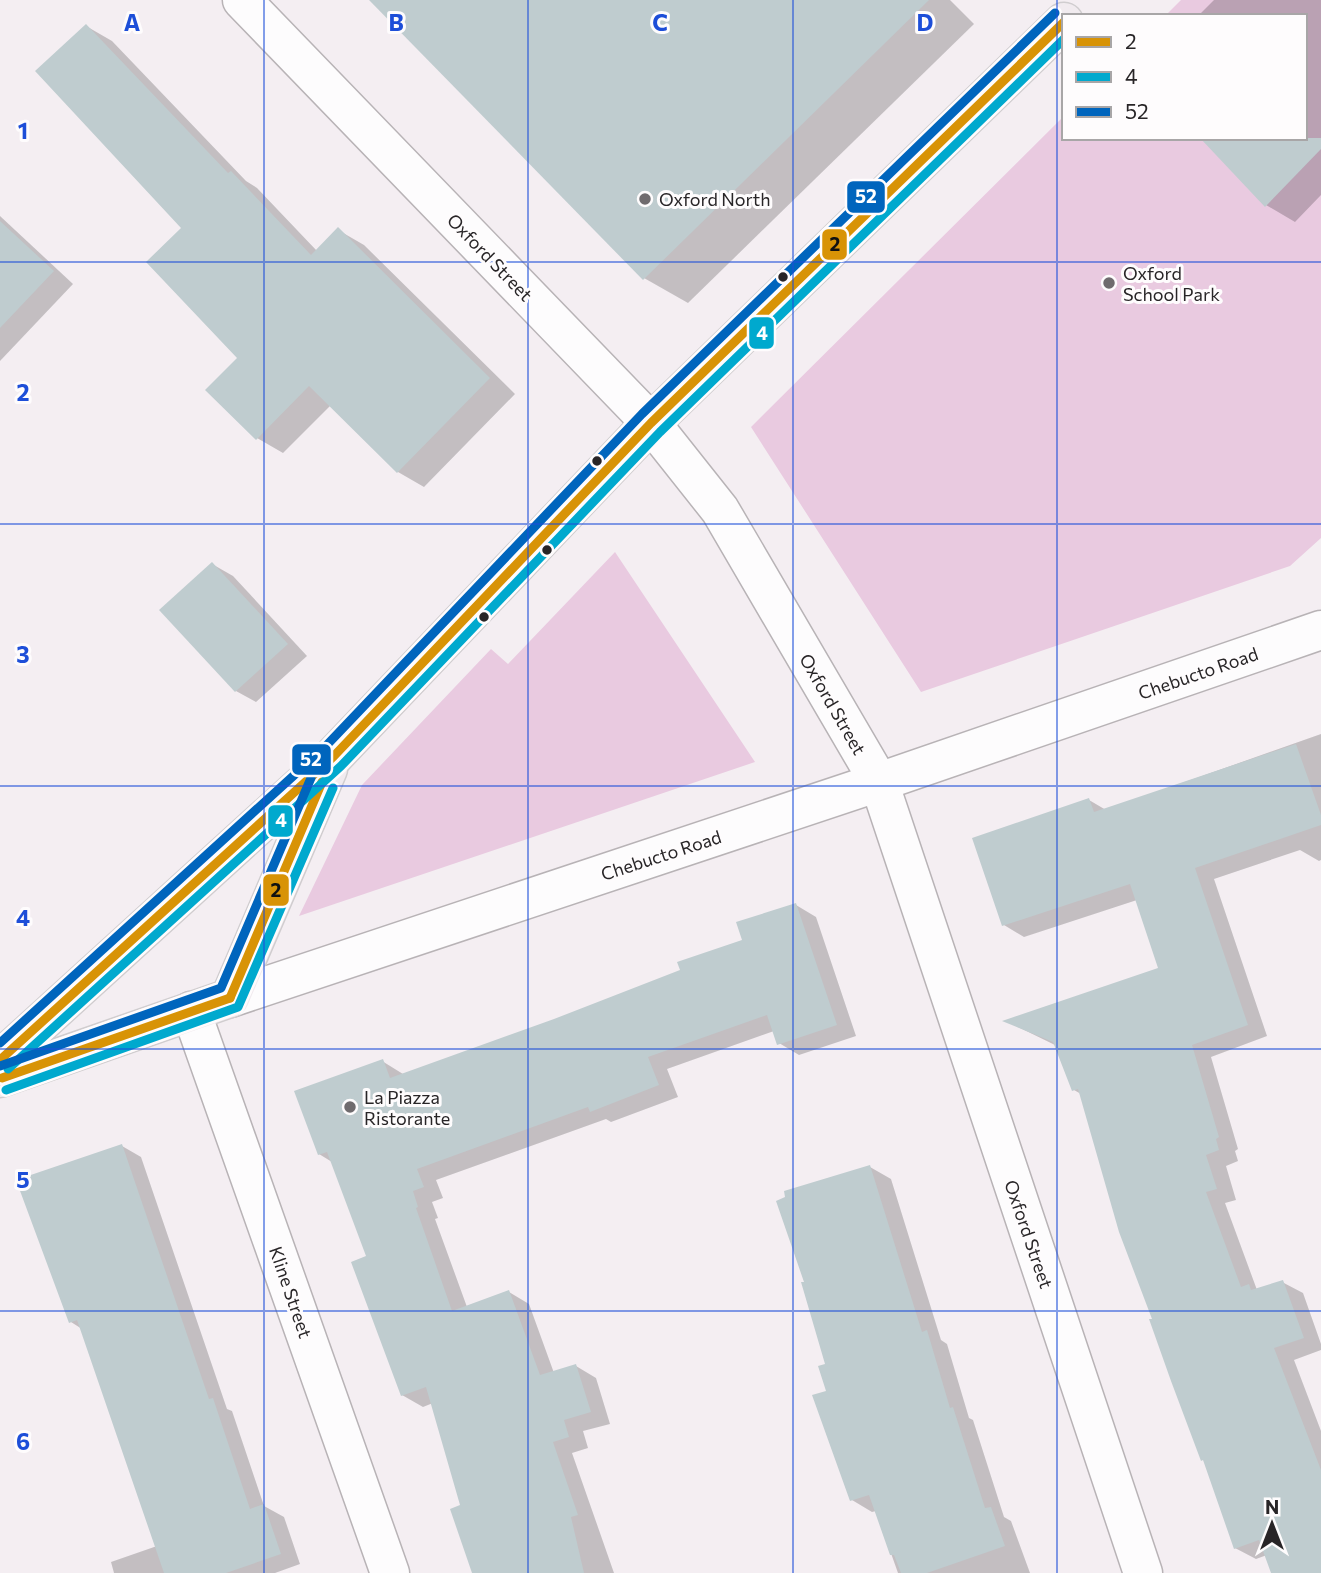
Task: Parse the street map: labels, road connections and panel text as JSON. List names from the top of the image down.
{
  "streets": {
    "main road": ["Oxford Street", "Chebucto Road", "Kline Street"]
  },
  "crossings": [
    ["Oxford Street", "Chebucto Road"],
    ["Chebucto Road", "Kline Street"]
  ],
  "places": ["Oxford North", "Oxford School Park", "La Piazza Ristorante"],
  "lines": ["transit line 52", "transit line 2", "transit line 4"],
  "legend": ["2", "4", "52"],
  "north": "top",
  "grid": {
    "columns": [
      "A",
      "B",
      "C",
      "D"
    ],
    "rows": [
      "1",
      "2",
      "3",
      "4",
      "5",
      "6"
    ]
  }
}
